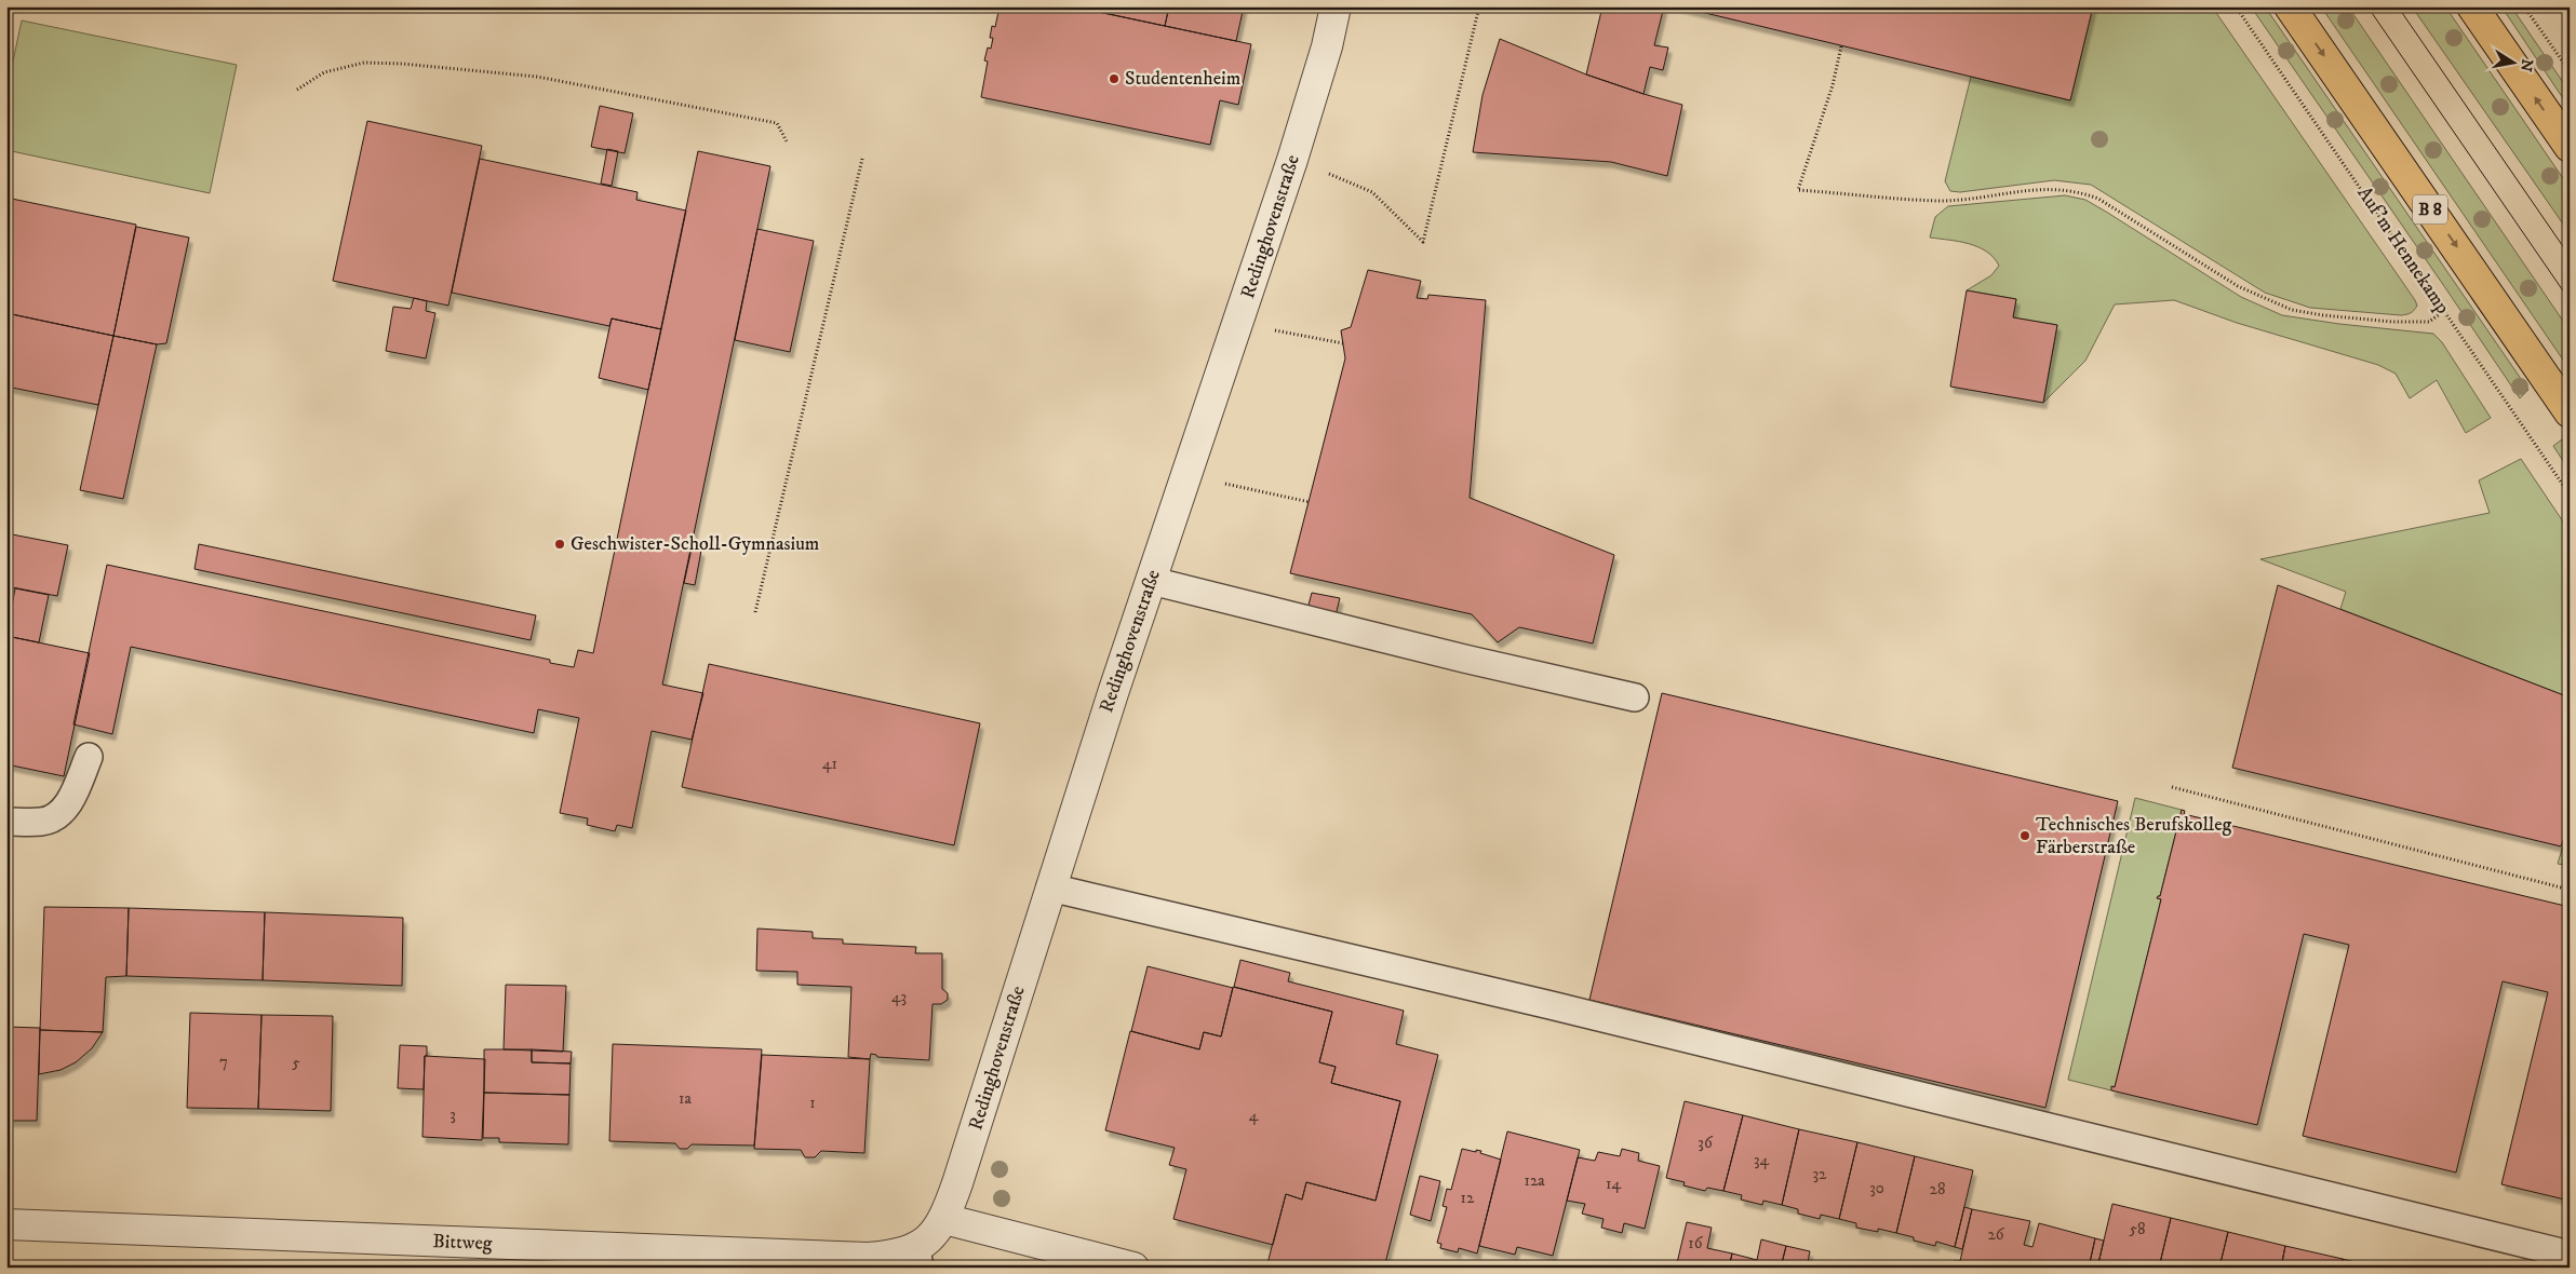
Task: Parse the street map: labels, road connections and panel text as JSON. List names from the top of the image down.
{
  "streets": {
    "main road": ["B 8"],
    "street": ["Redinghovenstraße", "Bittweg"],
    "path": ["Auf'm Hennekamp"]
  },
  "crossings": [
    ["Redinghovenstraße", "Bittweg"]
  ],
  "places": ["Studentenheim", "Geschwister-Scholl-Gymnasium", "Technisches Berufskolleg Färberstraße"],
  "house_numbers": [
    "41",
    "43",
    "7",
    "5",
    "1a",
    "1",
    "3",
    "4",
    "36",
    "34",
    "32",
    "12a",
    "14",
    "30",
    "28",
    "12",
    "58",
    "26",
    "16"
  ],
  "north": "right"
}
